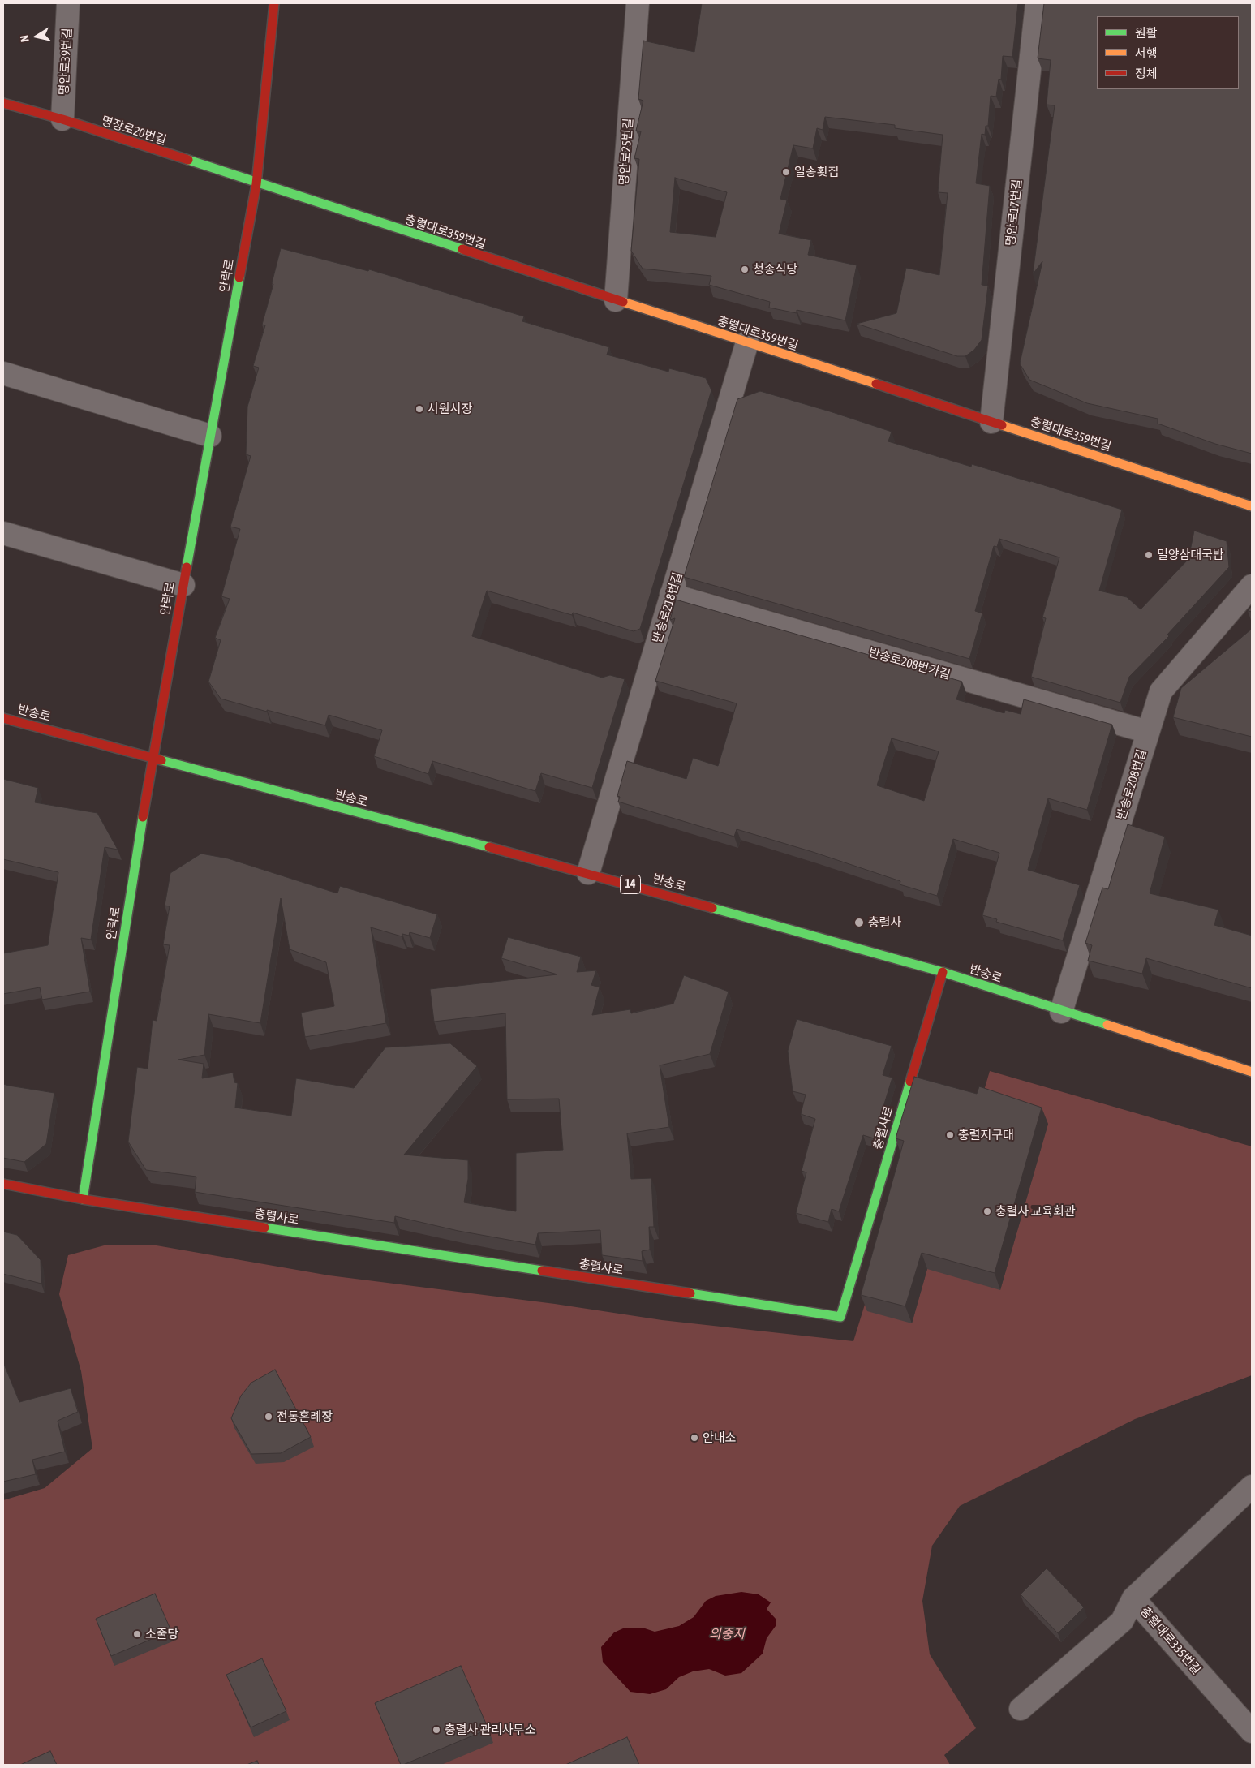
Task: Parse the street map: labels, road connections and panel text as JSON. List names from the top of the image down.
{
  "streets": {
    "main road": [
      "명장로20번길",
      "충렬대로359번길",
      "안락로",
      "반송로",
      "14",
      "충렬사로"
    ],
    "street": [
      "명안로39번길",
      "명안로25번길",
      "명안로17번길",
      "반송로218번길",
      "반송로208번가길",
      "반송로208번길",
      "충렬대로335번길"
    ]
  },
  "crossings": [
    ["명안로39번길", "명장로20번길"],
    ["명장로20번길", "충렬대로359번길"],
    ["명장로20번길", "안락로"],
    ["명안로25번길", "충렬대로359번길"],
    ["명안로17번길", "충렬대로359번길"],
    ["충렬대로359번길", "안락로"],
    ["충렬대로359번길", "반송로218번길"],
    ["안락로", "반송로"],
    ["안락로", "충렬사로"],
    ["반송로218번길", "반송로208번가길"],
    ["반송로218번길", "반송로"],
    ["반송로208번가길", "반송로208번길"],
    ["반송로", "반송로208번길"],
    ["반송로", "충렬사로"]
  ],
  "water": ["의중지"],
  "places": [
    "일송횟집",
    "청송식당",
    "서원시장",
    "밀양삼대국밥",
    "충렬사",
    "충렬지구대",
    "충렬사 교육회관",
    "전통혼례장",
    "안내소",
    "소줄당",
    "충렬사 관리사무소"
  ],
  "legend": ["원활", "서행", "정체"],
  "north": "left"
}
